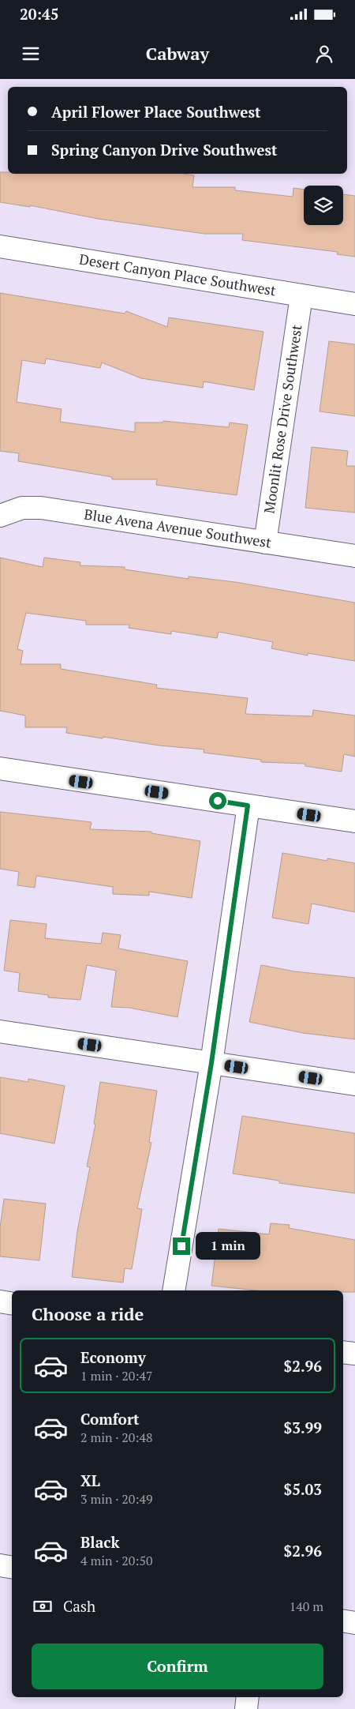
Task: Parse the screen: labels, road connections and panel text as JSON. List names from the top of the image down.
{
  "streets": {
    "street": ["Desert Canyon Place Southwest", "Moonlit Rose Drive Southwest", "Blue Avena Avenue Southwest"]
  },
  "crossings": [
    ["Desert Canyon Place Southwest", "Moonlit Rose Drive Southwest"],
    ["Moonlit Rose Drive Southwest", "Blue Avena Avenue Southwest"]
  ],
  "page": {
    "status": "20:45",
    "header": "Cabway",
    "banner": ["April Flower Place Southwest", "Spring Canyon Drive Southwest"],
    "bubble": "1 min",
    "heading": "Choose a ride",
    "list": [
      {
        "name": "Economy",
        "note": "1 min · 20:47",
        "value": "$2.96"
      },
      {
        "name": "Comfort",
        "note": "2 min · 20:48",
        "value": "$3.99"
      },
      {
        "name": "XL",
        "note": "3 min · 20:49",
        "value": "$5.03"
      },
      {
        "name": "Black",
        "note": "4 min · 20:50",
        "value": "$2.96"
      }
    ],
    "pay": ["Cash", "140 m"],
    "buttons": "Confirm"
  }
}
